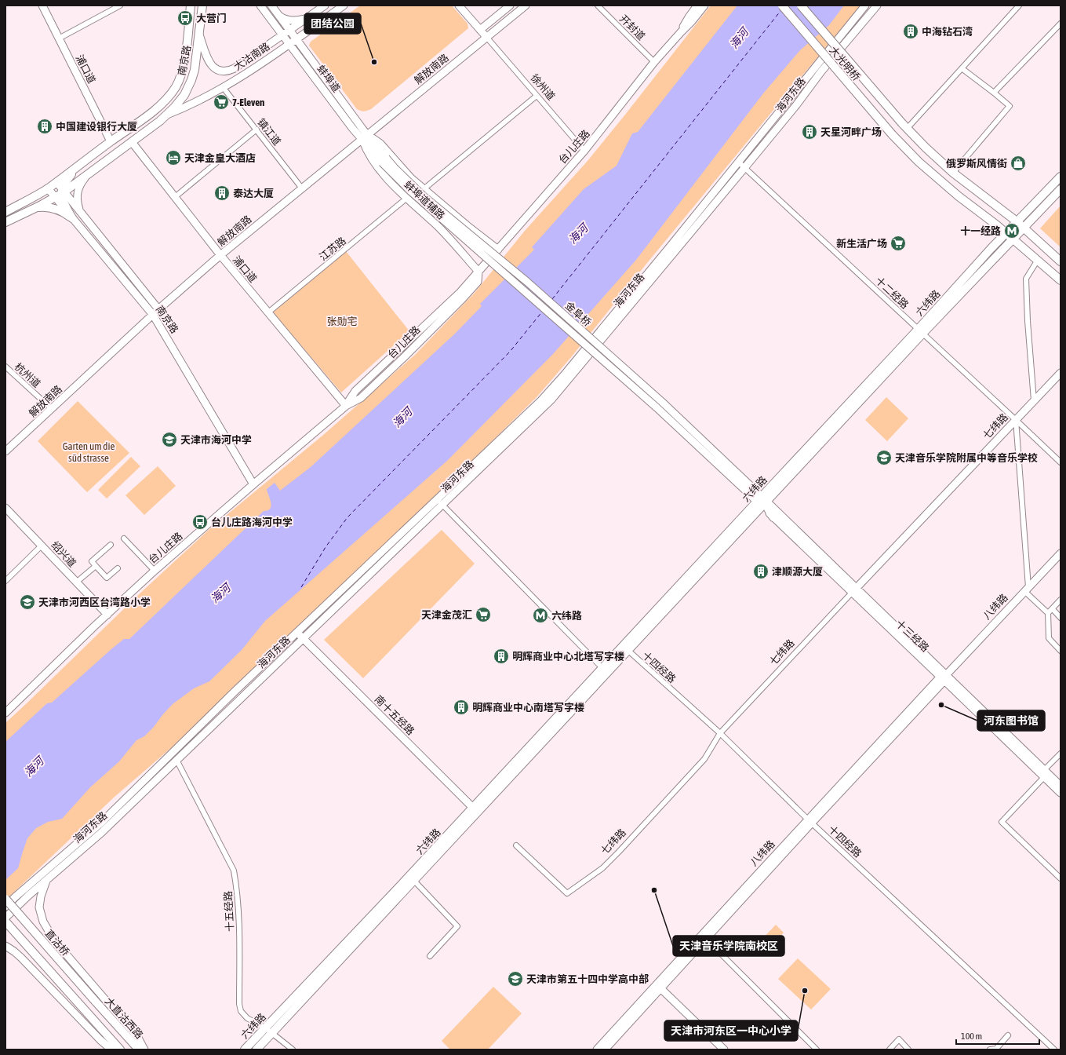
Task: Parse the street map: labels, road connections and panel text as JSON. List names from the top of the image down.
{
  "streets": {
    "main road": [
      "大沽南路",
      "南京路",
      "大光明桥",
      "浦口道",
      "解放南路",
      "蚌埠道",
      "海河东路",
      "台儿庄路",
      "蚌埠道辅路",
      "六纬路",
      "金阜桥",
      "七纬路",
      "绍兴道",
      "八纬路",
      "十三经路",
      "南十五经路",
      "直沽桥",
      "大直沽西路"
    ],
    "street": [
      "开封道",
      "徐州道",
      "镇江道",
      "江苏路",
      "十二经路",
      "杭州道",
      "十四经路",
      "十五经路"
    ]
  },
  "crossings": [
    ["开封道", "台儿庄路"],
    ["大沽南路", "南京路"],
    ["大沽南路", "蚌埠道"],
    ["大沽南路", "镇江道"],
    ["南京路", "浦口道"],
    ["南京路", "解放南路"],
    ["南京路", "台儿庄路"],
    ["大光明桥", "六纬路"],
    ["浦口道", "解放南路"],
    ["浦口道", "台儿庄路"],
    ["浦口道", "江苏路"],
    ["解放南路", "蚌埠道"],
    ["解放南路", "徐州道"],
    ["解放南路", "镇江道"],
    ["解放南路", "蚌埠道辅路"],
    ["解放南路", "杭州道"],
    ["蚌埠道", "台儿庄路"],
    ["蚌埠道", "蚌埠道辅路"],
    ["蚌埠道", "金阜桥"],
    ["徐州道", "台儿庄路"],
    ["海河东路", "十二经路"],
    ["海河东路", "南十五经路"],
    ["海河东路", "十五经路"],
    ["台儿庄路", "蚌埠道辅路"],
    ["台儿庄路", "绍兴道"],
    ["蚌埠道辅路", "江苏路"],
    ["十二经路", "六纬路"],
    ["十二经路", "七纬路"],
    ["六纬路", "十三经路"],
    ["六纬路", "十四经路"],
    ["六纬路", "南十五经路"],
    ["六纬路", "十五经路"],
    ["金阜桥", "十三经路"],
    ["七纬路", "十三经路"],
    ["七纬路", "十四经路"],
    ["八纬路", "十三经路"],
    ["八纬路", "十四经路"],
    ["直沽桥", "大直沽西路"]
  ],
  "water": ["海河"],
  "parks": ["张勋宅", "Garten um die süd strasse"],
  "places": {
    "bus stop": ["大营门", "台儿庄路海河中学"],
    "building": [
      "中海钻石湾",
      "中国建设银行大厦",
      "天星河畔广场",
      "泰达大厦",
      "津顺源大厦",
      "明辉商业中心北塔写字楼",
      "明辉商业中心南塔写字楼"
    ],
    "other": [
      "团结公园",
      "河东图书馆",
      "天津音乐学院南校区",
      "天津市河东区一中心小学"
    ],
    "supermarket": ["7-Eleven", "新生活广场", "天津金茂汇"],
    "hotel": ["天津金皇大酒店"],
    "shop": ["俄罗斯风情街"],
    "metro station": ["十一经路", "六纬路"],
    "school or university": [
      "天津市海河中学",
      "天津音乐学院附属中等音乐学校",
      "天津市河西区台湾路小学",
      "天津市第五十四中学高中部"
    ]
  },
  "scale_bar": "100 m"
}
